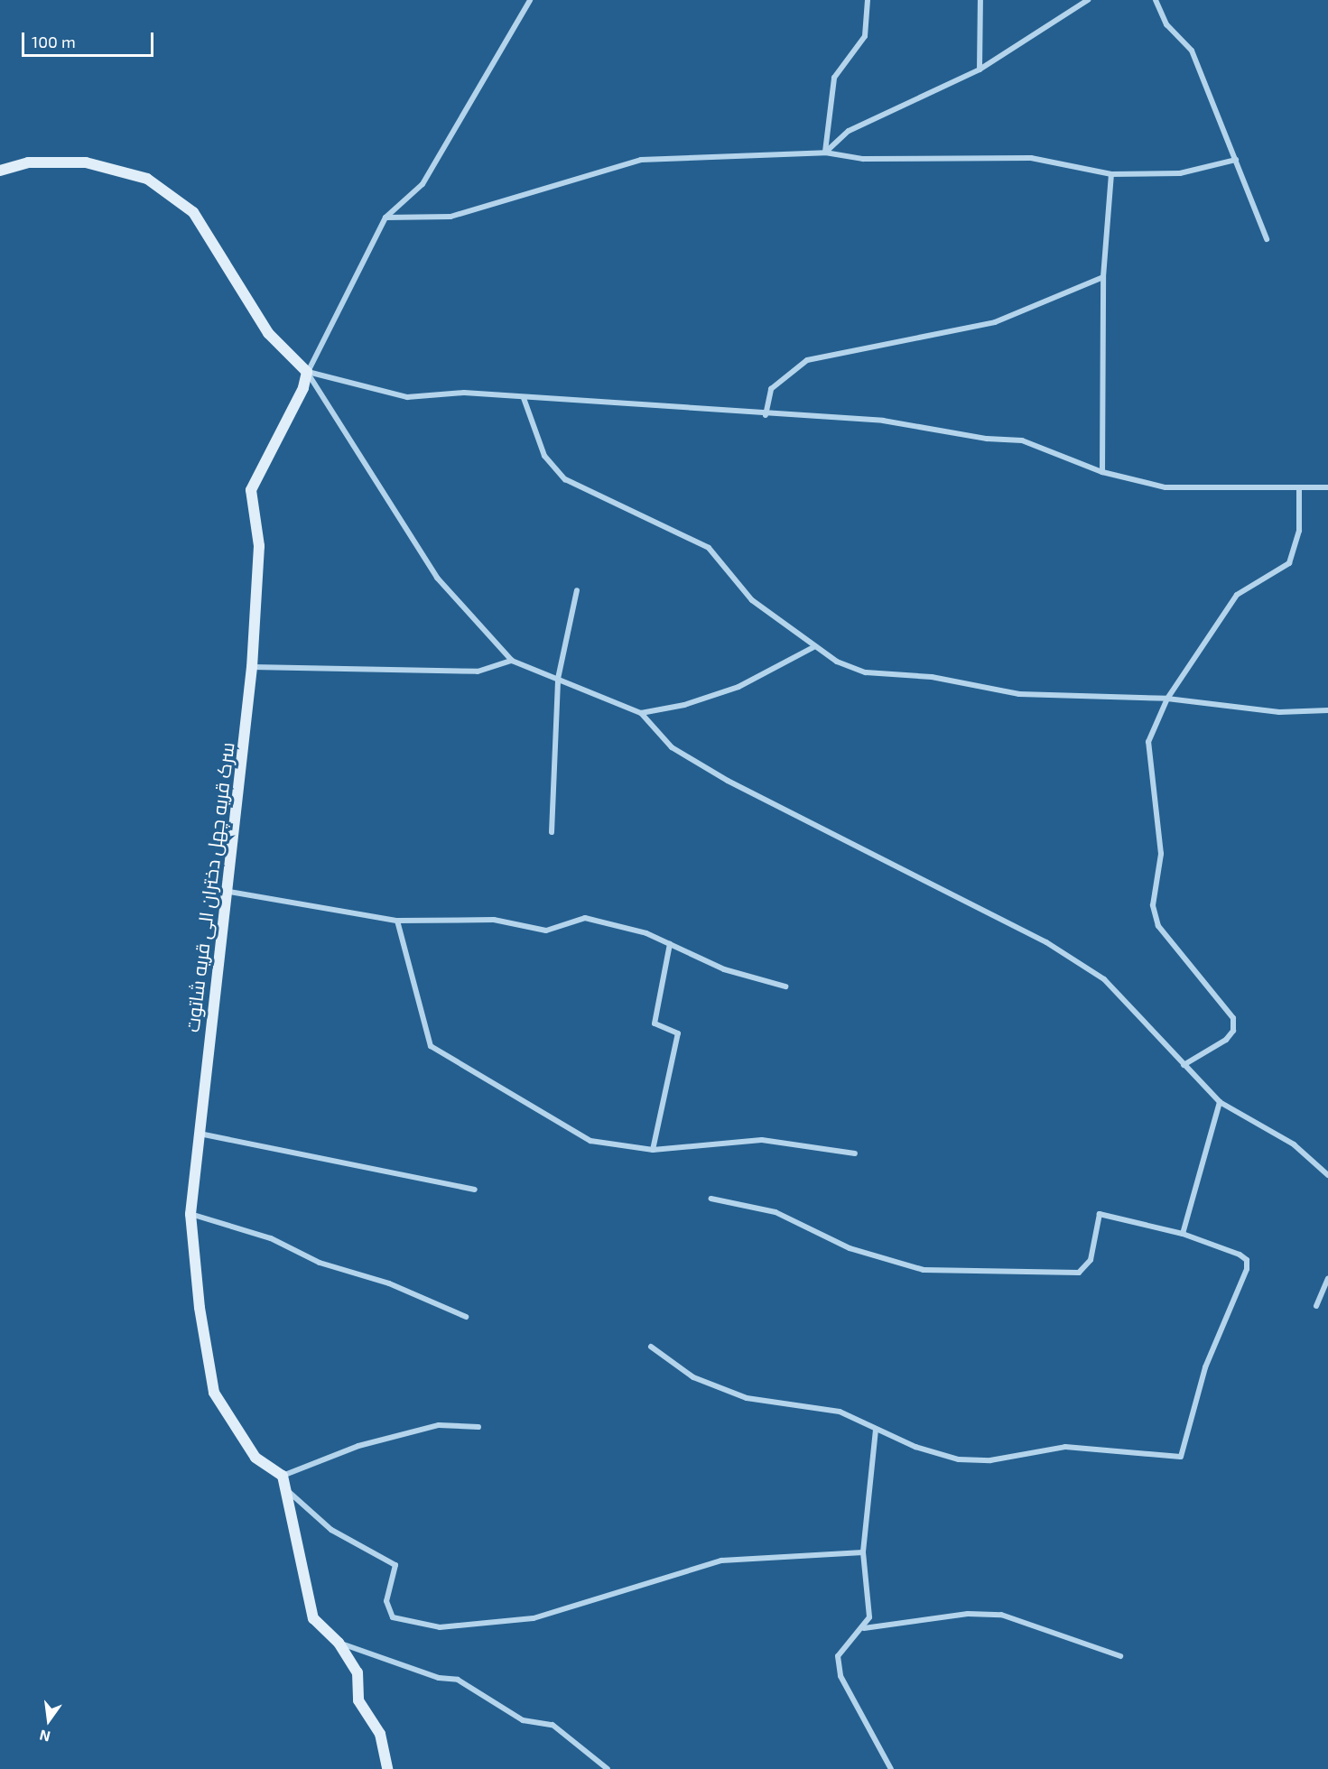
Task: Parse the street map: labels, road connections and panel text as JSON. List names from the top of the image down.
{
  "streets": {
    "street": ["سرک قریه چهل دختران الی قریه شاتوت"]
  },
  "scale_bar": "100 m",
  "north": "bottom"
}
